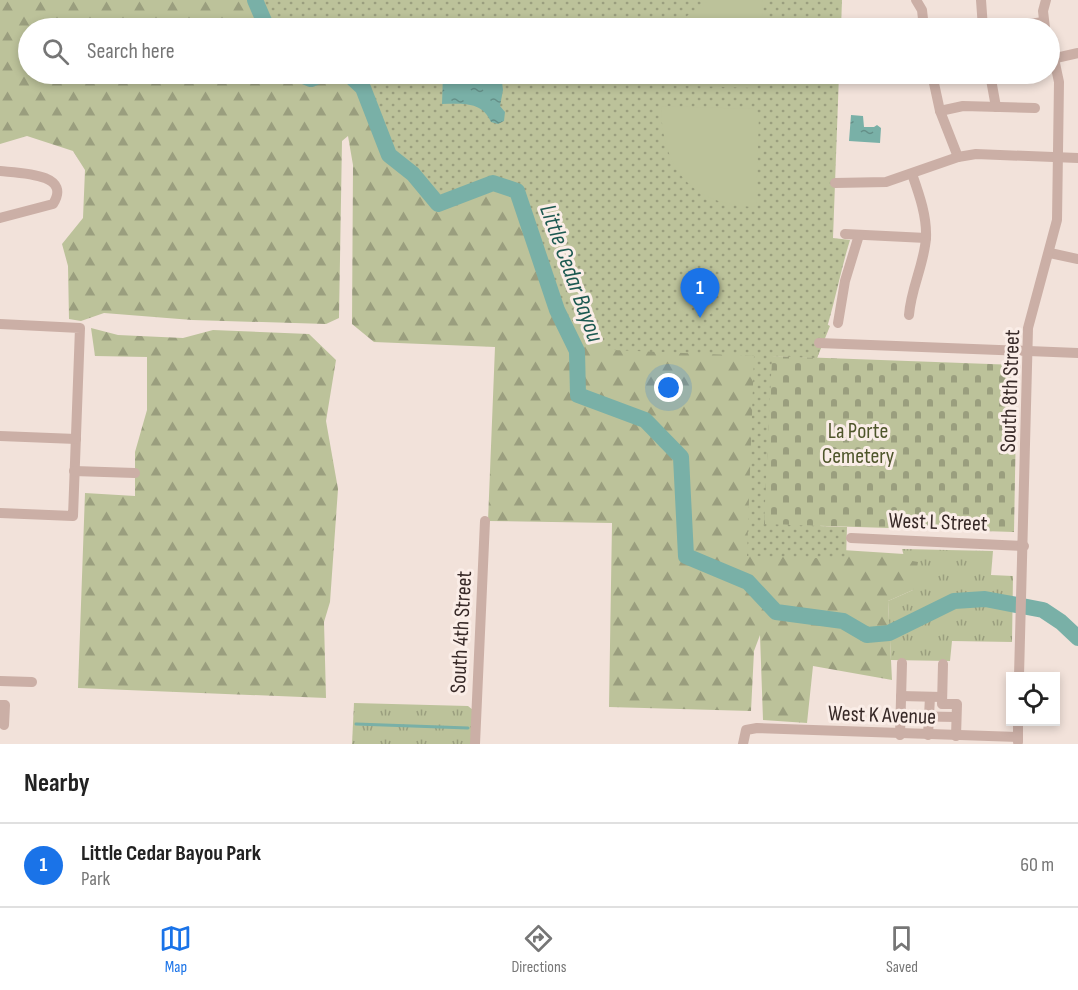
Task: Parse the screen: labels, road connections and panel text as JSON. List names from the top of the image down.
{
  "streets": {
    "street": [
      "South 8th Street",
      "West L Street",
      "South 4th Street",
      "West K Avenue"
    ]
  },
  "crossings": [
    ["South 8th Street", "West L Street"]
  ],
  "water": ["Little Cedar Bayou"],
  "parks": ["La Porte Cemetery"],
  "page": {
    "search": "Search here",
    "pins": "1",
    "heading": "Nearby",
    "list": [
      {
        "mark": "1",
        "name": "Little Cedar Bayou Park",
        "note": "Park",
        "value": "60 m"
      }
    ],
    "nav": ["Map", "Directions", "Saved"]
  }
}
